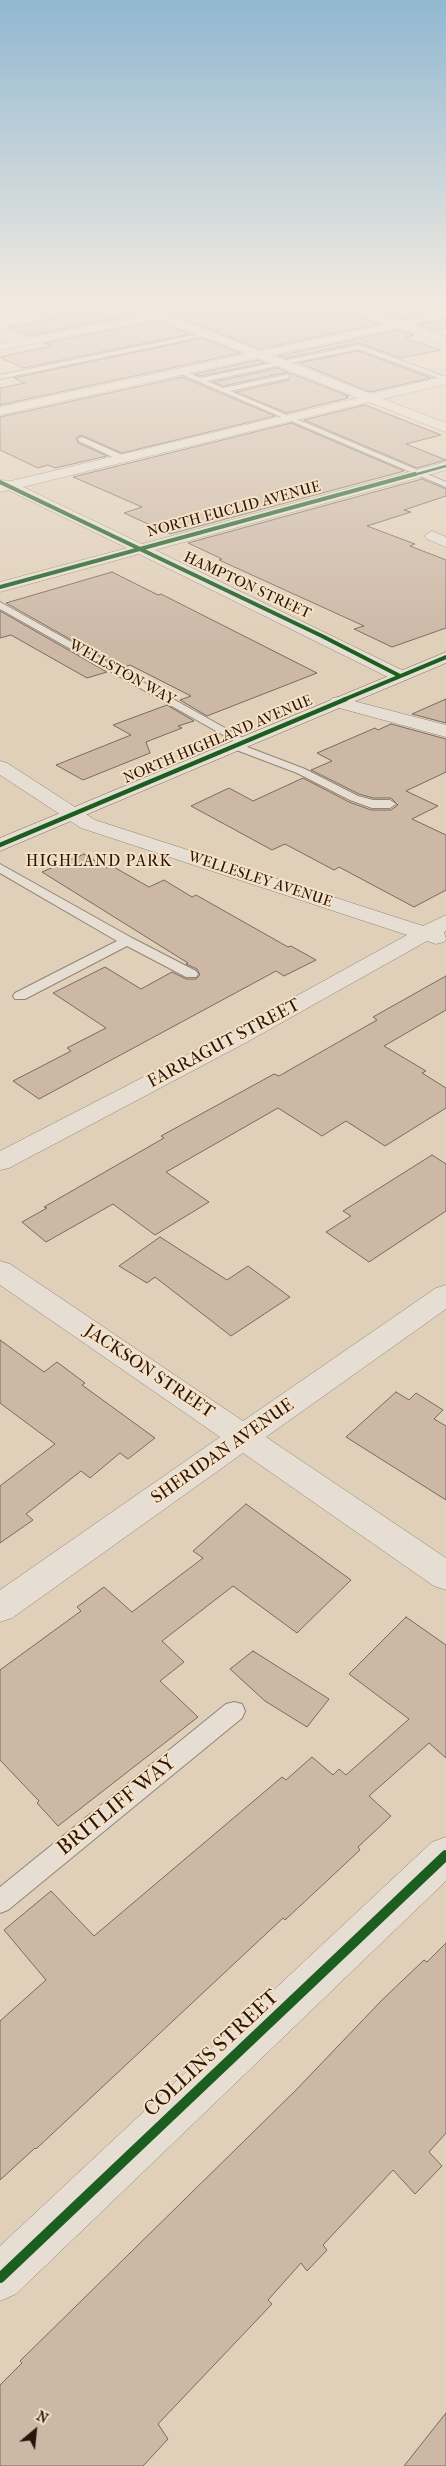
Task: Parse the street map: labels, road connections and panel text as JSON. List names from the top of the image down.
{
  "streets": {
    "street": [
      "NORTH EUCLID AVENUE",
      "HAMPTON STREET",
      "NORTH HIGHLAND AVENUE",
      "WELLESLEY AVENUE",
      "FARRAGUT STREET",
      "JACKSON STREET",
      "SHERIDAN AVENUE",
      "COLLINS STREET"
    ],
    "lane": ["WELLSTON WAY", "BRITLIFF WAY"]
  },
  "crossings": [
    ["NORTH EUCLID AVENUE", "HAMPTON STREET"],
    ["HAMPTON STREET", "NORTH HIGHLAND AVENUE"],
    ["WELLSTON WAY", "NORTH HIGHLAND AVENUE"],
    ["NORTH HIGHLAND AVENUE", "WELLESLEY AVENUE"],
    ["WELLESLEY AVENUE", "FARRAGUT STREET"],
    ["JACKSON STREET", "SHERIDAN AVENUE"]
  ],
  "districts": ["HIGHLAND PARK"],
  "north": "top right"
}
